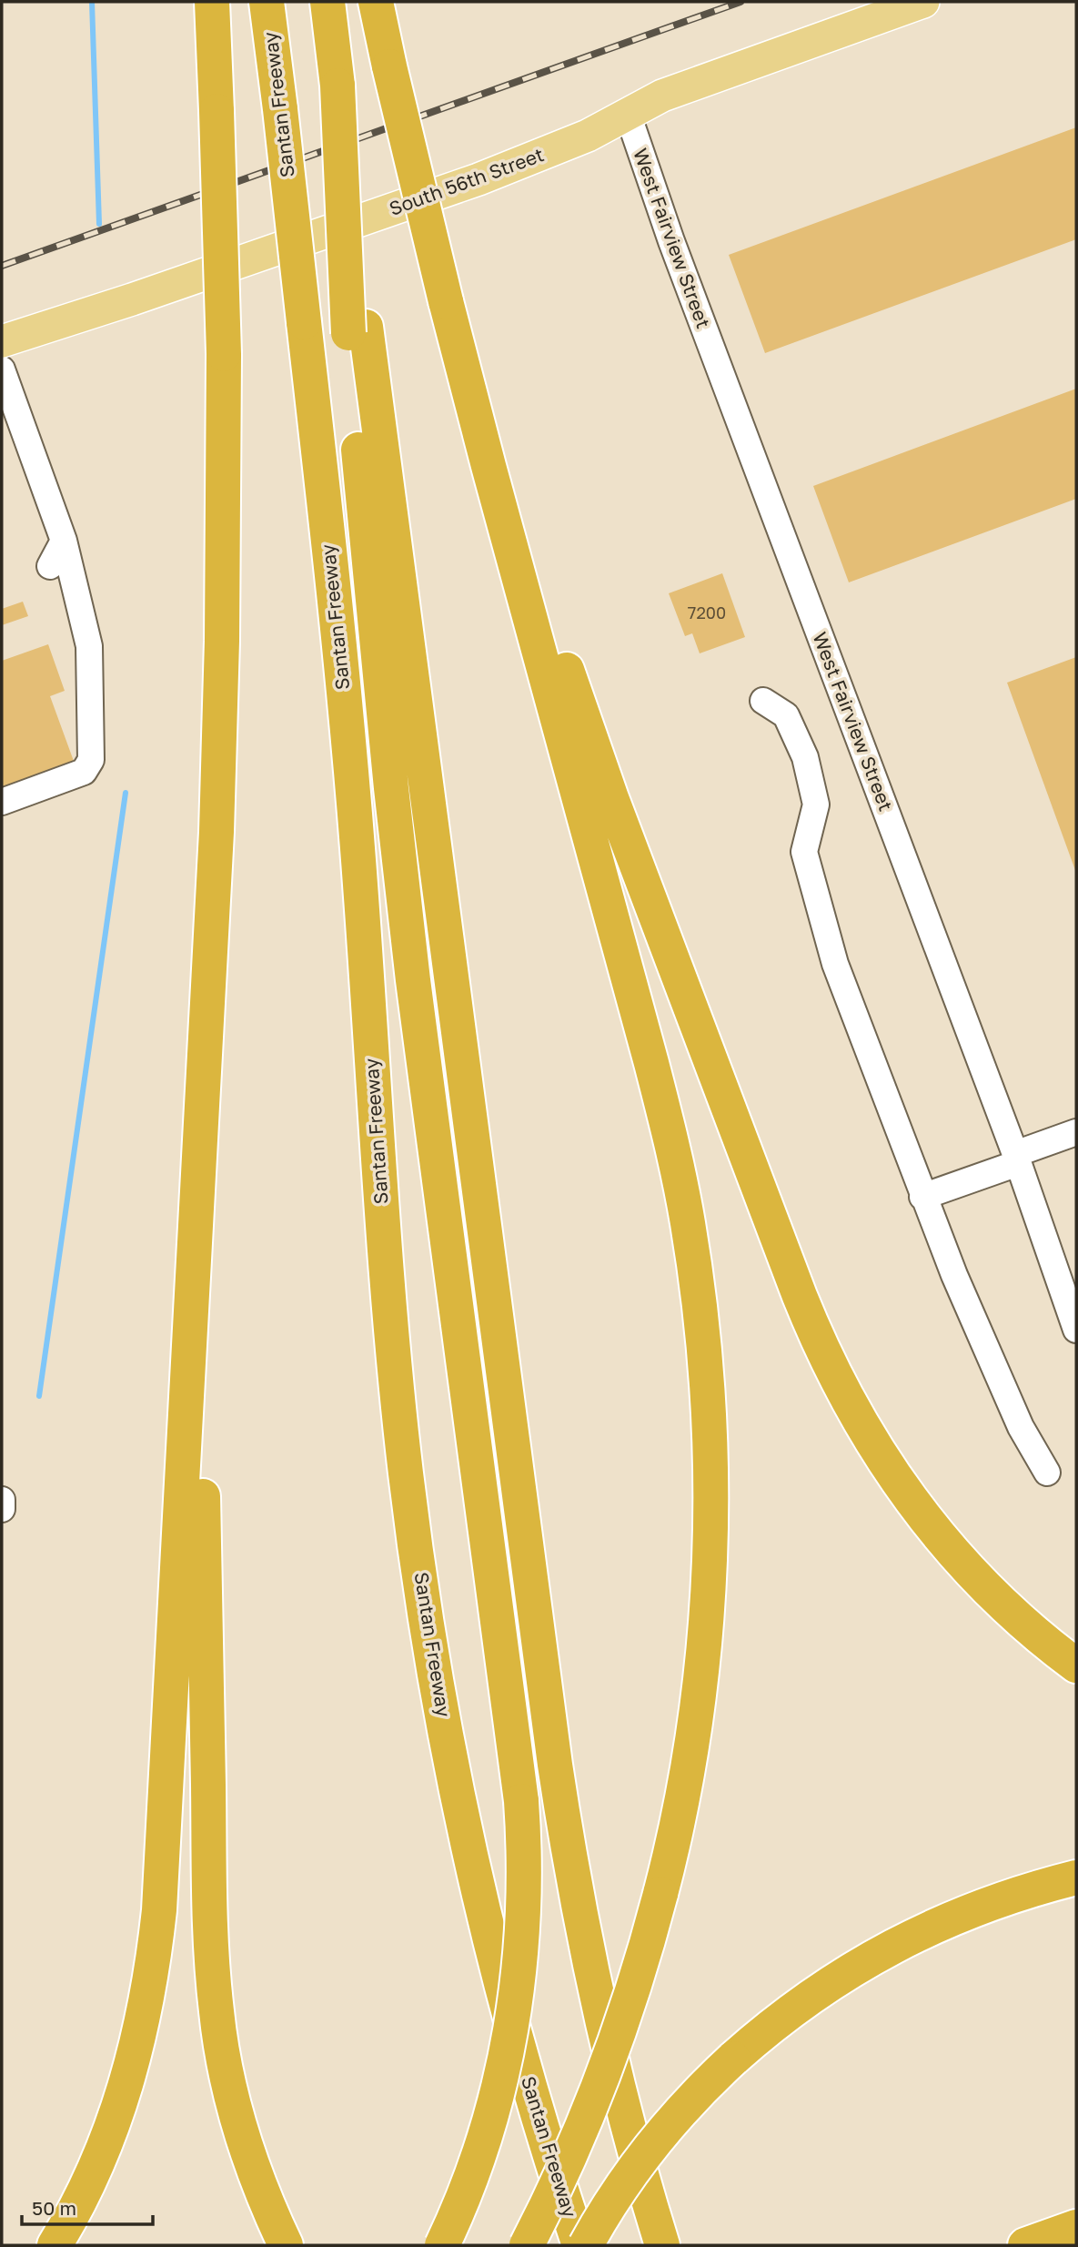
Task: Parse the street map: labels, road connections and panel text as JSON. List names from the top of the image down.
{
  "streets": {
    "highway": ["Santan Freeway"],
    "main road": ["South 56th Street"],
    "street": ["West Fairview Street"]
  },
  "crossings": [
    ["South 56th Street", "West Fairview Street"]
  ],
  "house_numbers": ["7200"],
  "scale_bar": "50 m"
}
